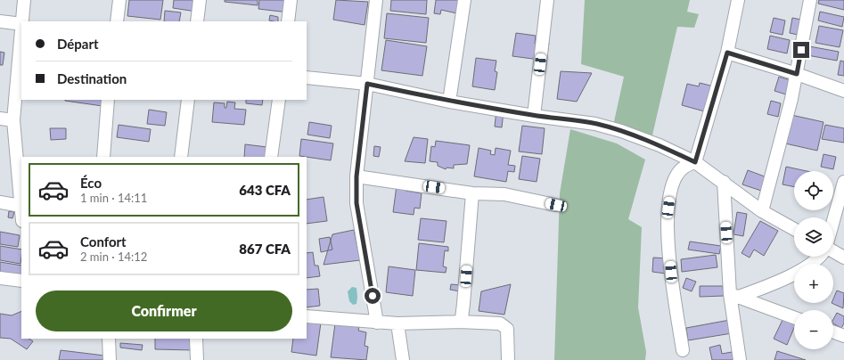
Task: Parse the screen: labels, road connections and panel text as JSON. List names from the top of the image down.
{
  "page": {
    "banner": ["Départ", "Destination"],
    "list": [
      {
        "name": "Éco",
        "note": "1 min · 14:11",
        "value": "643 CFA"
      },
      {
        "name": "Confort",
        "note": "2 min · 14:12",
        "value": "867 CFA"
      }
    ],
    "map_buttons": ["+", "−"],
    "buttons": "Confirmer"
  }
}
